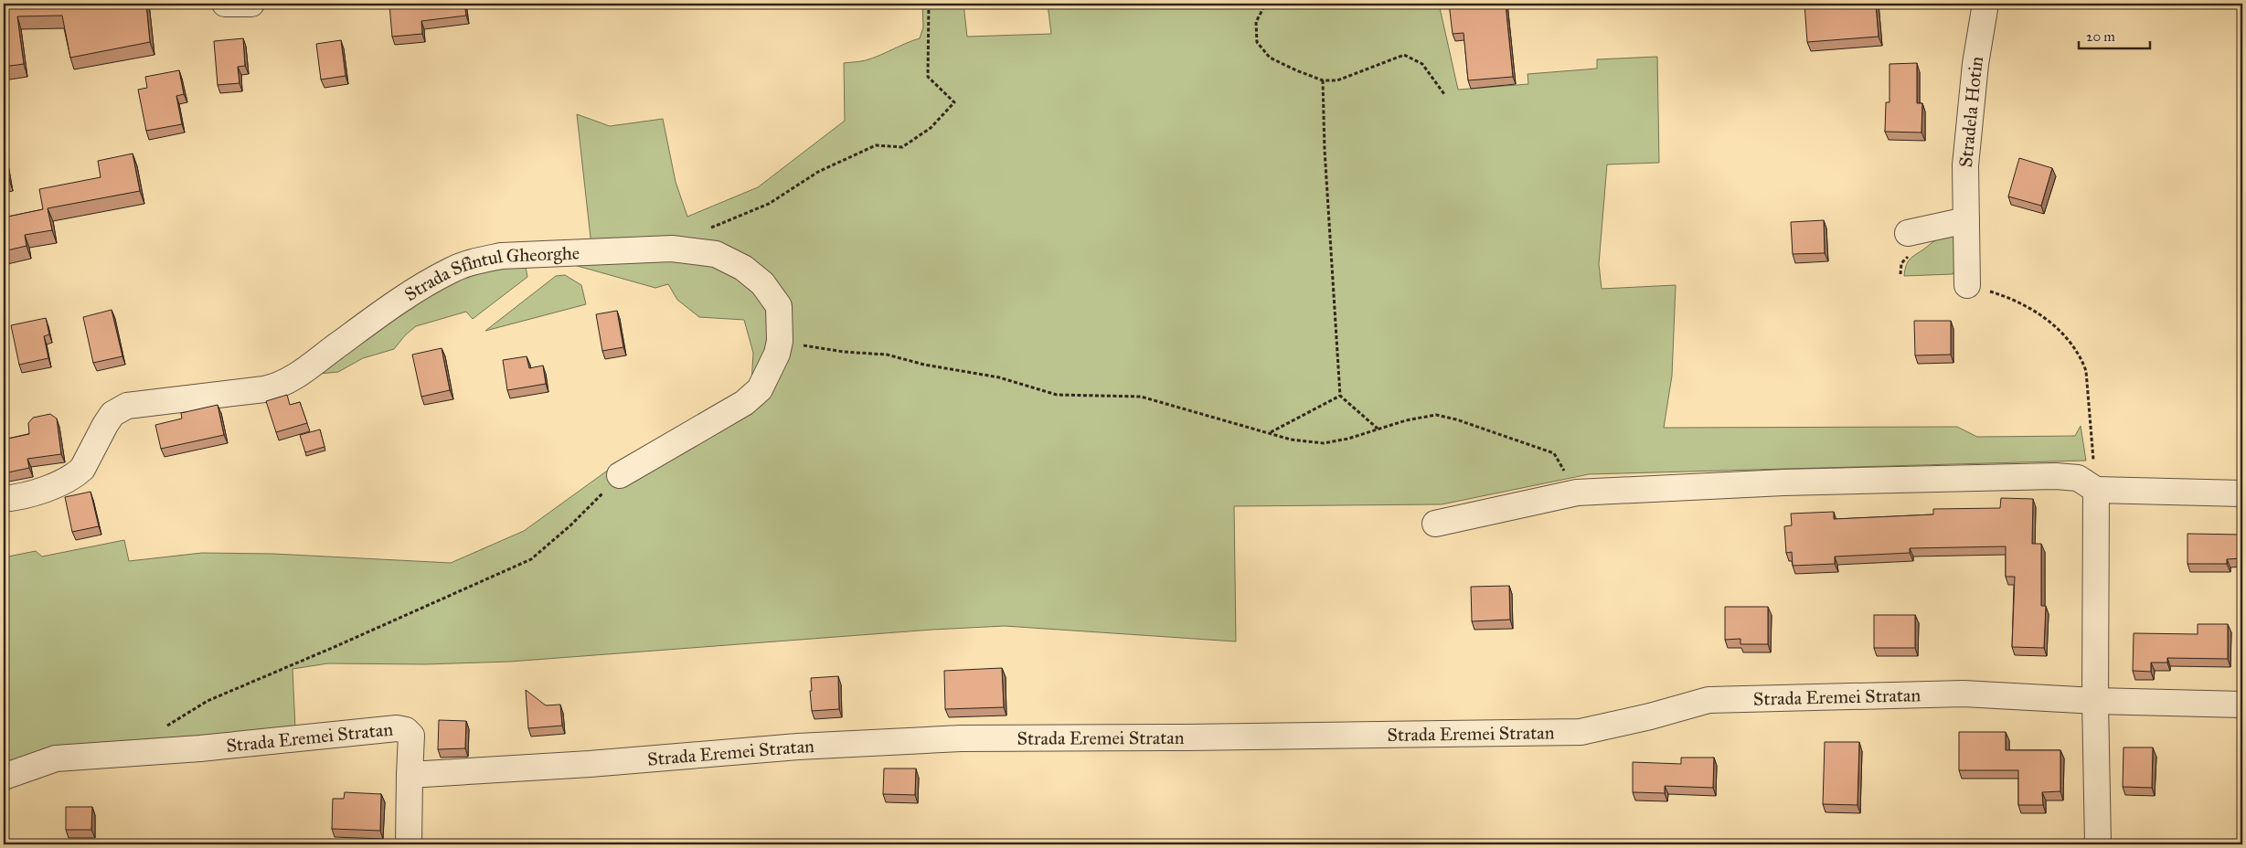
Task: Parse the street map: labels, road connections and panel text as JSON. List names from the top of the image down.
{
  "streets": {
    "street": ["Stradela Hotin", "Strada Sfîntul Gheorghe", "Strada Eremei Stratan"]
  },
  "scale_bar": "20 m"
}
